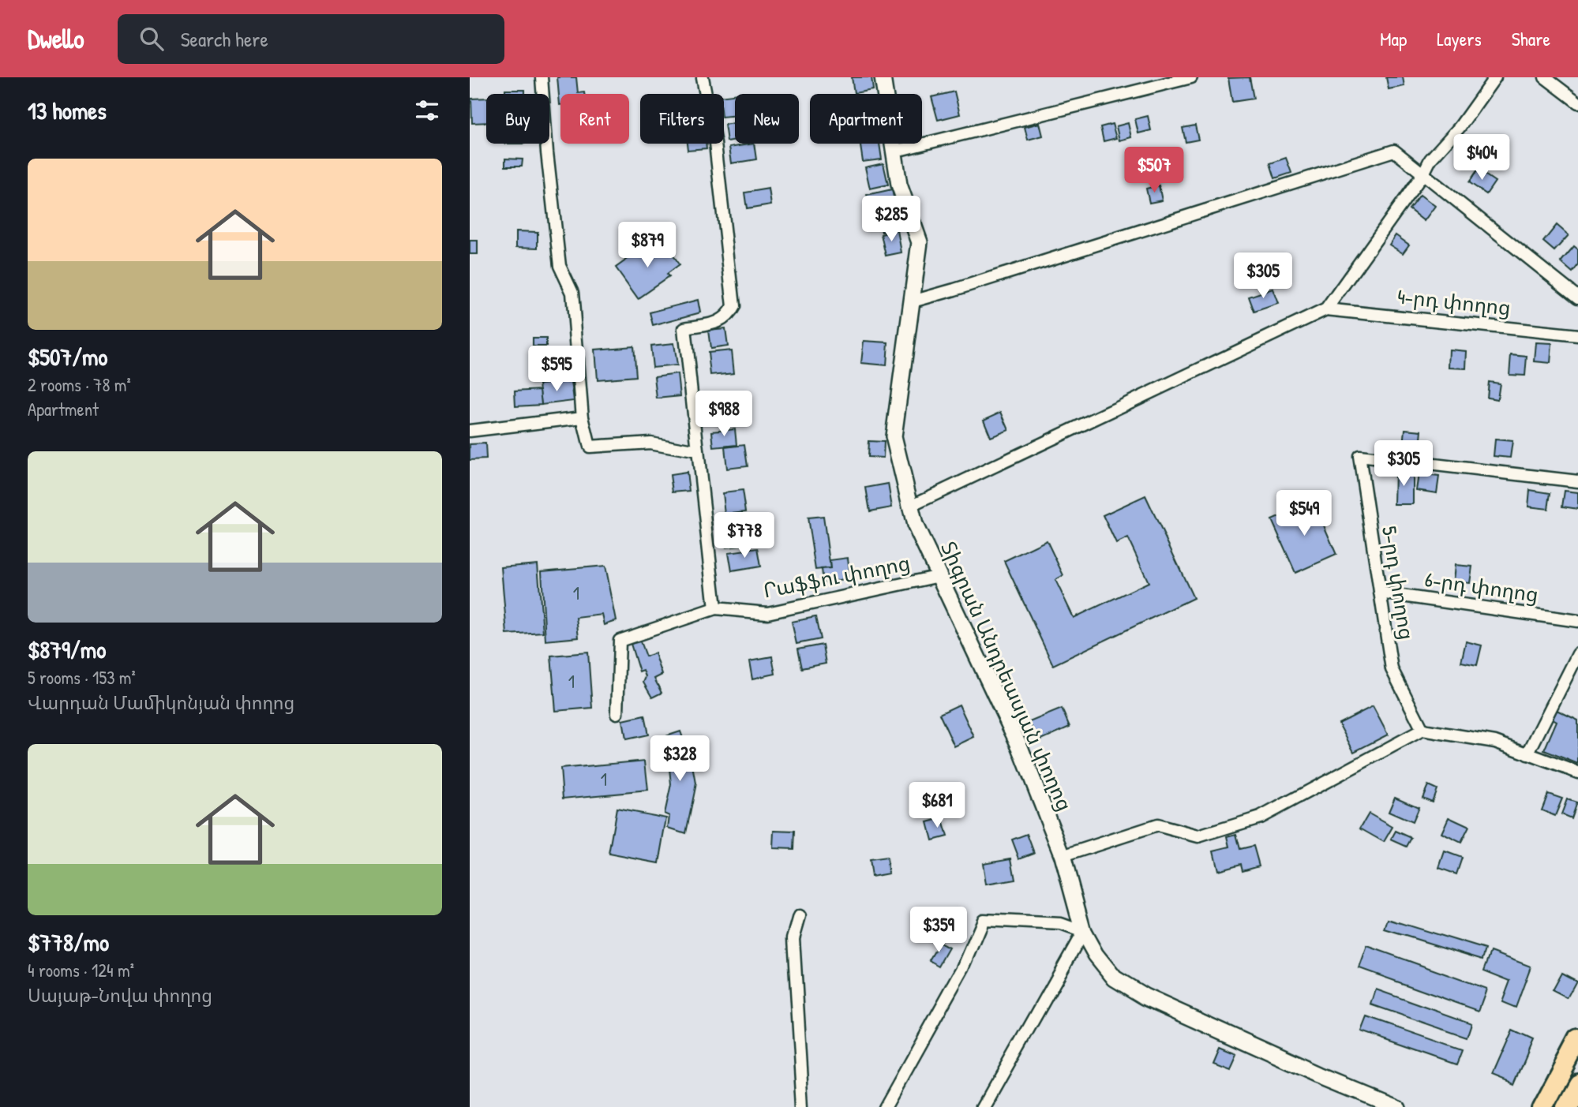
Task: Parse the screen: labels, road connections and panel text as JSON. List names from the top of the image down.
{
  "streets": {
    "main road": ["Տիգրան Անդրեասյան փողոց"],
    "street": [
      "4-րդ փողոց",
      "Րաֆֆու փողոց",
      "5-րդ փողոց",
      "6-րդ փողոց"
    ]
  },
  "crossings": [
    ["Րաֆֆու փողոց", "Տիգրան Անդրեասյան փողոց"],
    ["5-րդ փողոց", "6-րդ փողոց"]
  ],
  "house_numbers": ["1", "1", "1"],
  "page": {
    "header": "Dwello",
    "search": "Search here",
    "nav": ["Map", "Layers", "Share"],
    "heading": "13 homes",
    "chip": [
      "Buy",
      "Rent",
      "Filters",
      "New",
      "Apartment"
    ],
    "price": [
      "$404",
      "$507",
      "$285",
      "$879",
      "$305",
      "$595",
      "$988",
      "$305",
      "$549",
      "$778",
      "$328",
      "$681",
      "$359"
    ],
    "list": [
      {
        "name": "$507/mo",
        "note": "2 rooms · 78 m² · Apartment"
      },
      {
        "name": "$879/mo",
        "note": "5 rooms · 153 m² · Վարդան Մամիկոնյան փողոց"
      },
      {
        "name": "$778/mo",
        "note": "4 rooms · 124 m² · Սայաթ-Նովա փողոց"
      }
    ]
  }
}
